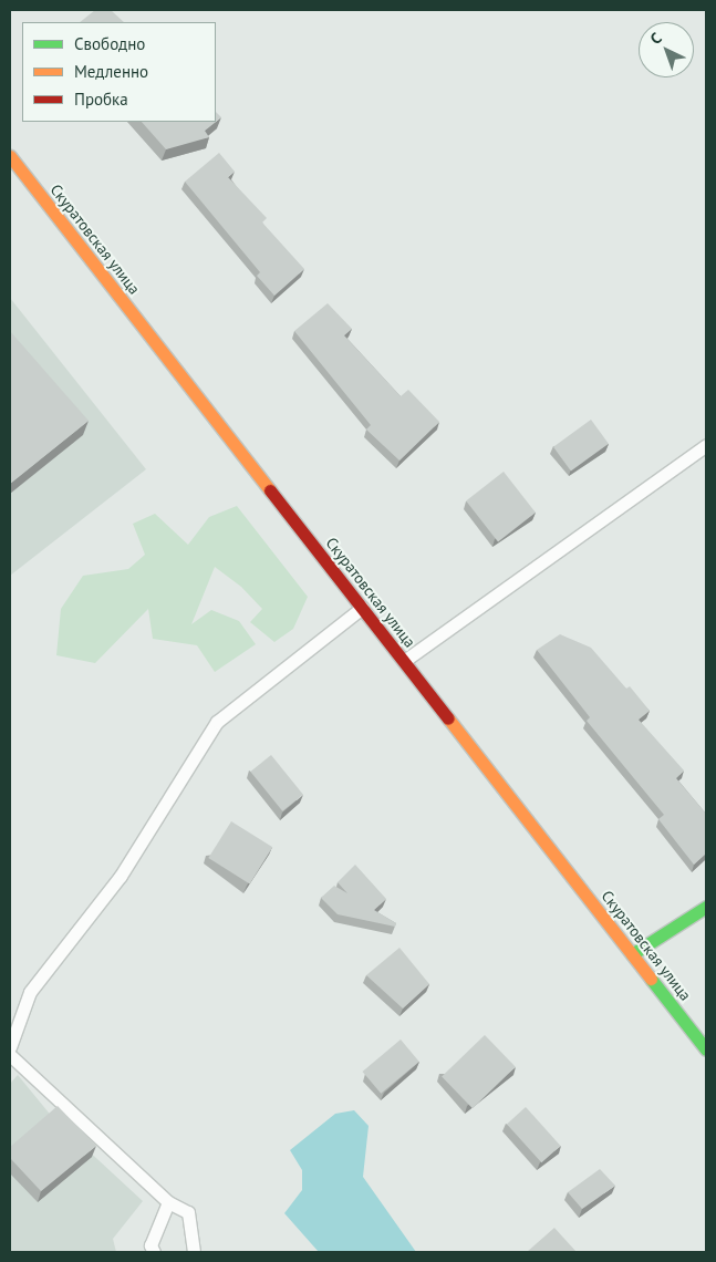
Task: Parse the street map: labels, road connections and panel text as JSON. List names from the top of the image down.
{
  "streets": {
    "street": ["Скуратовская улица"]
  },
  "legend": ["Свободно", "Медленно", "Пробка"],
  "north": "top left"
}
